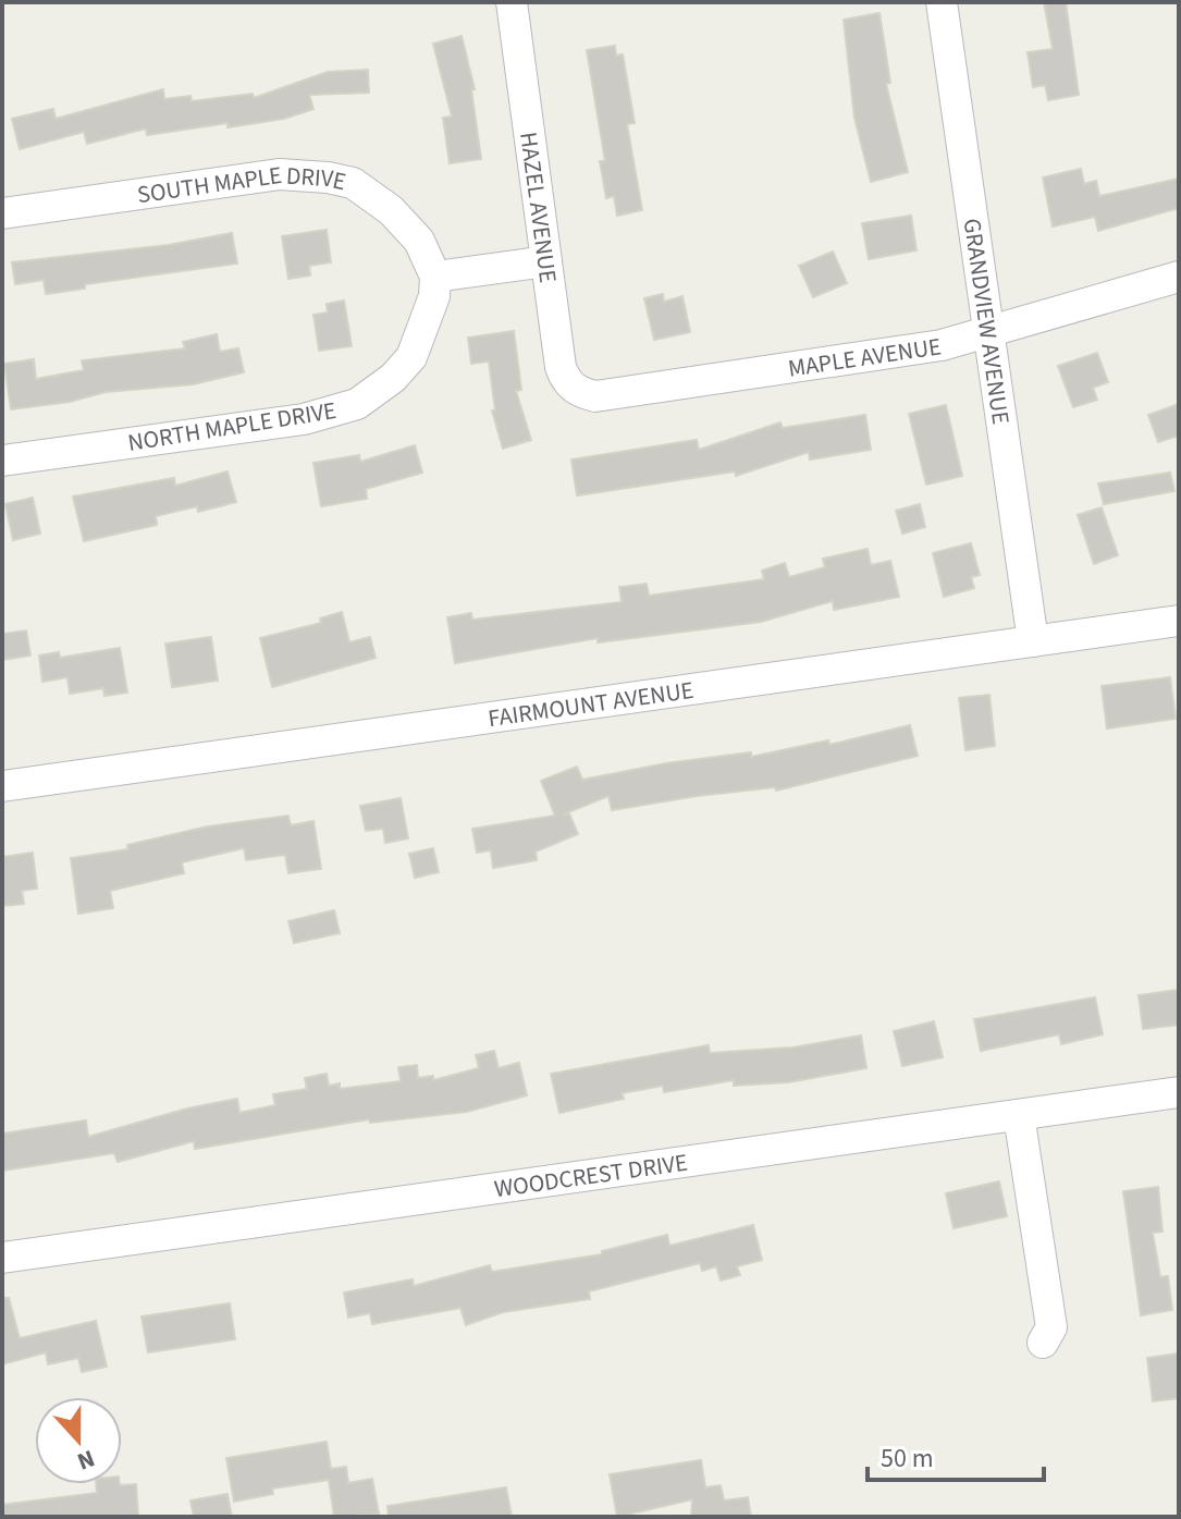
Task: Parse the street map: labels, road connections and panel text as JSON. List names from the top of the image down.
{
  "streets": {
    "street": [
      "SOUTH MAPLE DRIVE",
      "HAZEL AVENUE",
      "GRANDVIEW AVENUE",
      "MAPLE AVENUE",
      "NORTH MAPLE DRIVE",
      "FAIRMOUNT AVENUE",
      "WOODCREST DRIVE"
    ]
  },
  "crossings": [
    ["SOUTH MAPLE DRIVE", "NORTH MAPLE DRIVE"],
    ["HAZEL AVENUE", "MAPLE AVENUE"],
    ["GRANDVIEW AVENUE", "MAPLE AVENUE"],
    ["GRANDVIEW AVENUE", "FAIRMOUNT AVENUE"]
  ],
  "scale_bar": "50 m",
  "north": "bottom"
}
